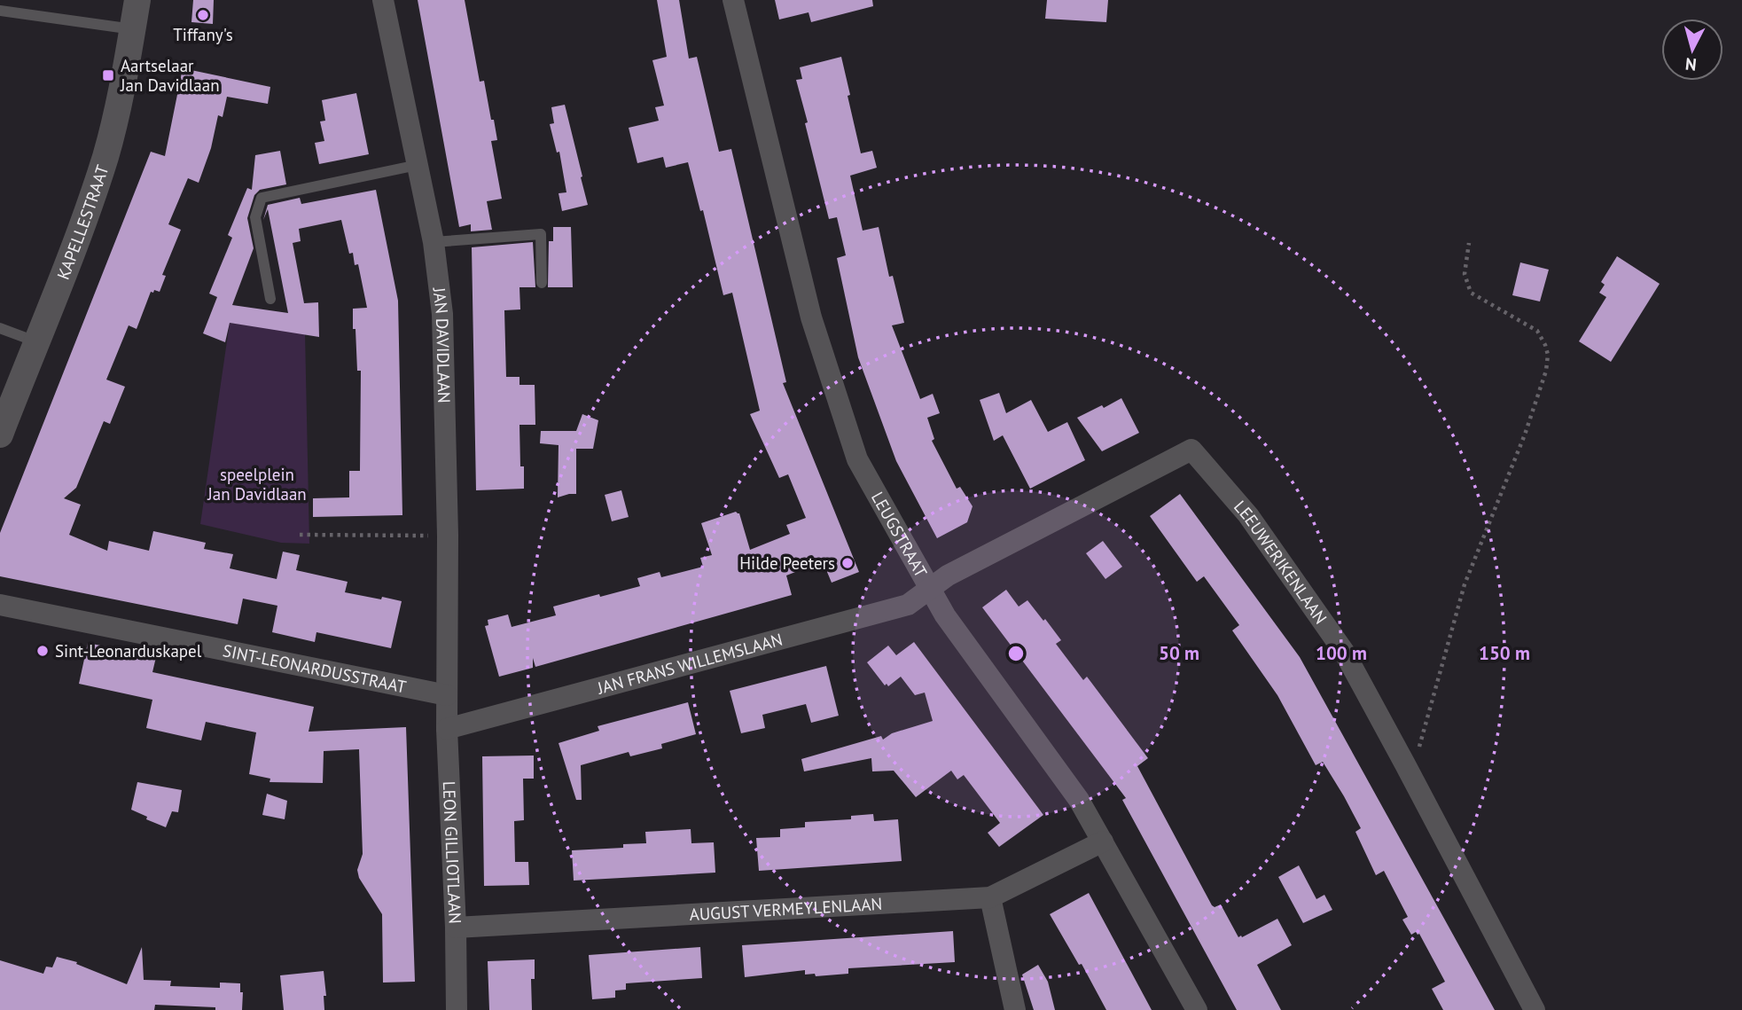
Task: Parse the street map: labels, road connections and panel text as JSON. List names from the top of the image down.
{
  "streets": {
    "street": [
      "KAPELLESTRAAT",
      "JAN DAVIDLAAN",
      "LEUGSTRAAT",
      "LEEUWERIKENLAAN",
      "JAN FRANS WILLEMSLAAN",
      "SINT-LEONARDUSSTRAAT",
      "LEON GILLIOTLAAN",
      "AUGUST VERMEYLENLAAN"
    ]
  },
  "crossings": [
    ["JAN DAVIDLAAN", "SINT-LEONARDUSSTRAAT"],
    ["JAN DAVIDLAAN", "LEON GILLIOTLAAN"],
    ["LEUGSTRAAT", "LEEUWERIKENLAAN"],
    ["LEUGSTRAAT", "JAN FRANS WILLEMSLAAN"],
    ["LEUGSTRAAT", "AUGUST VERMEYLENLAAN"],
    ["LEEUWERIKENLAAN", "JAN FRANS WILLEMSLAAN"],
    ["JAN FRANS WILLEMSLAAN", "LEON GILLIOTLAAN"],
    ["SINT-LEONARDUSSTRAAT", "LEON GILLIOTLAAN"],
    ["LEON GILLIOTLAAN", "AUGUST VERMEYLENLAAN"]
  ],
  "parks": ["speelplein Jan Davidlaan"],
  "places": {
    "other": ["Tiffany's", "Hilde Peeters", "Sint-Leonarduskapel"],
    "transit": ["Aartselaar Jan Davidlaan"]
  },
  "north": "bottom",
  "rings": ["50 m", "100 m", "150 m"]
}
